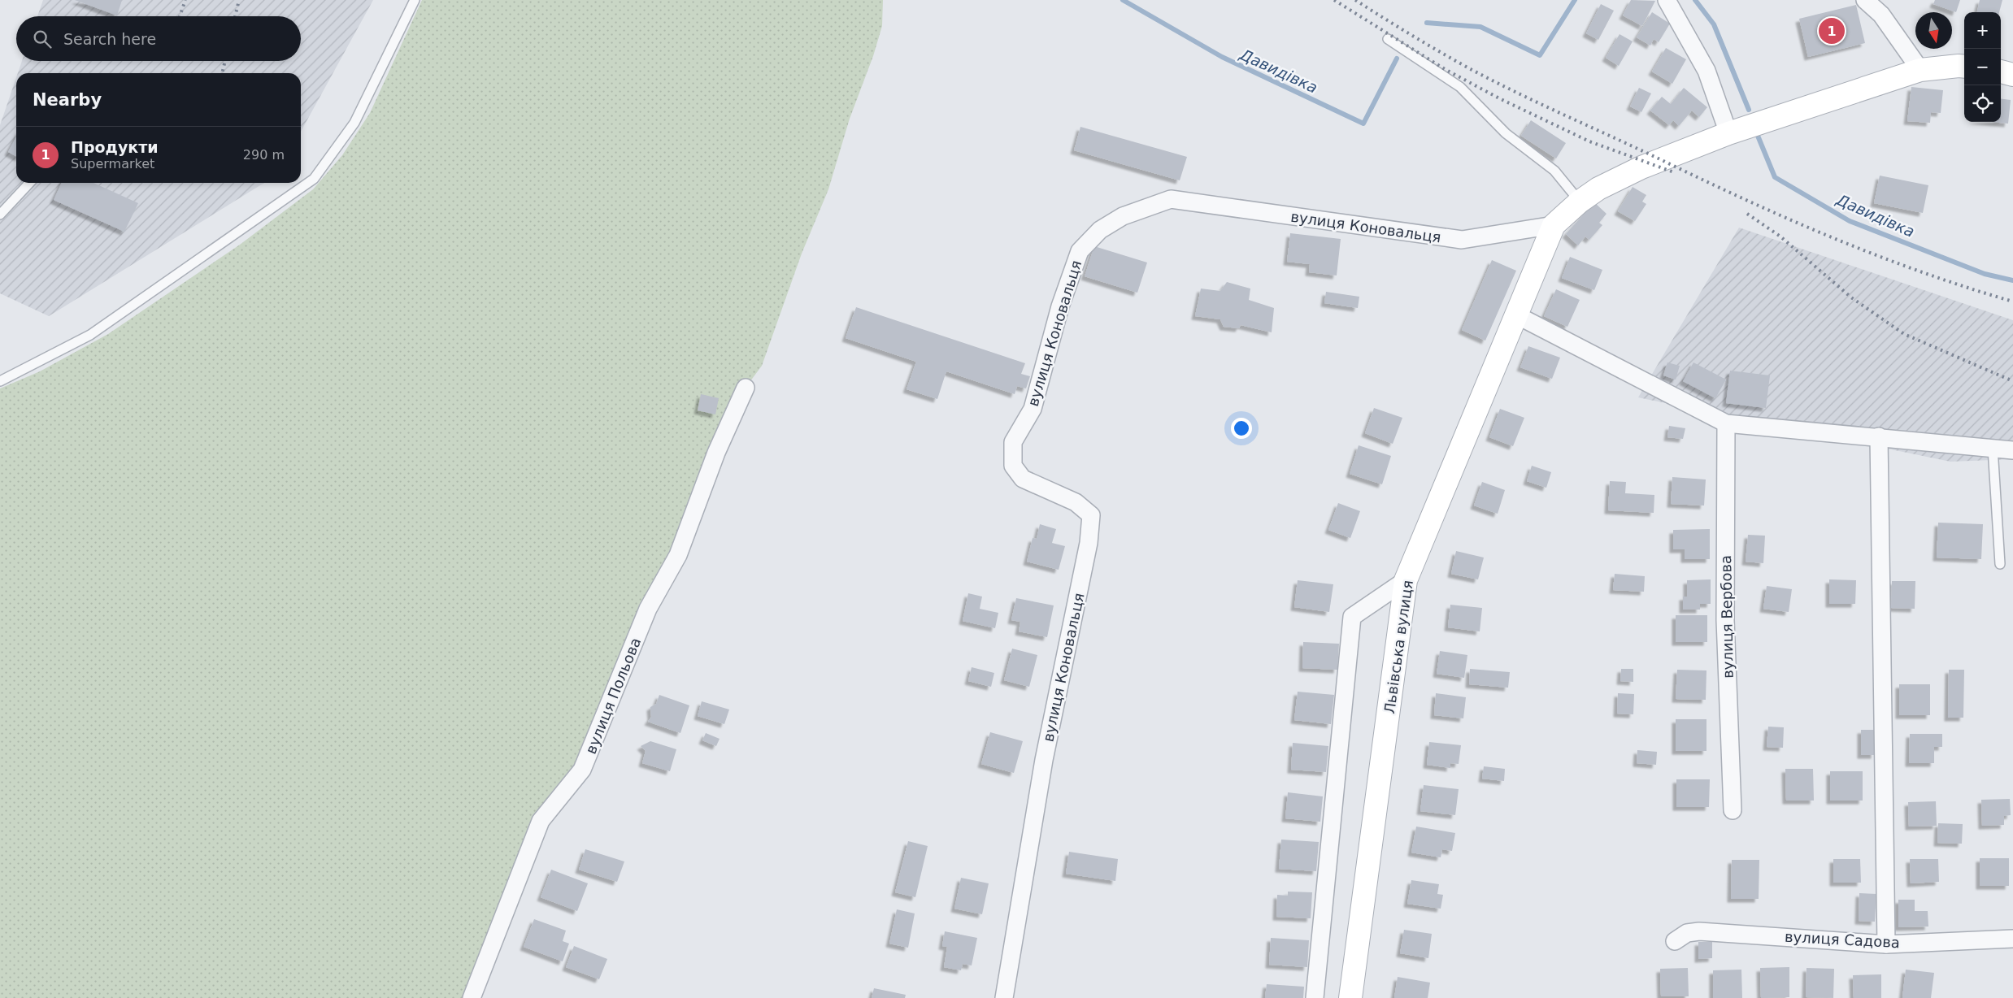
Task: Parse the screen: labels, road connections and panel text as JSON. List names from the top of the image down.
{
  "streets": {
    "street": [
      "вулиця Коновальця",
      "вулиця Вербова",
      "Львівська вулиця",
      "вулиця Польова",
      "вулиця Садова"
    ]
  },
  "crossings": [
    ["вулиця Коновальця", "Львівська вулиця"]
  ],
  "water": ["Давидівка"],
  "north": "bottom",
  "page": {
    "map_buttons": ["+", "−"],
    "pins": "1",
    "search": "Search here",
    "heading": "Nearby",
    "list": [
      {
        "mark": "1",
        "name": "Продукти",
        "note": "Supermarket",
        "value": "290 m"
      }
    ]
  }
}
